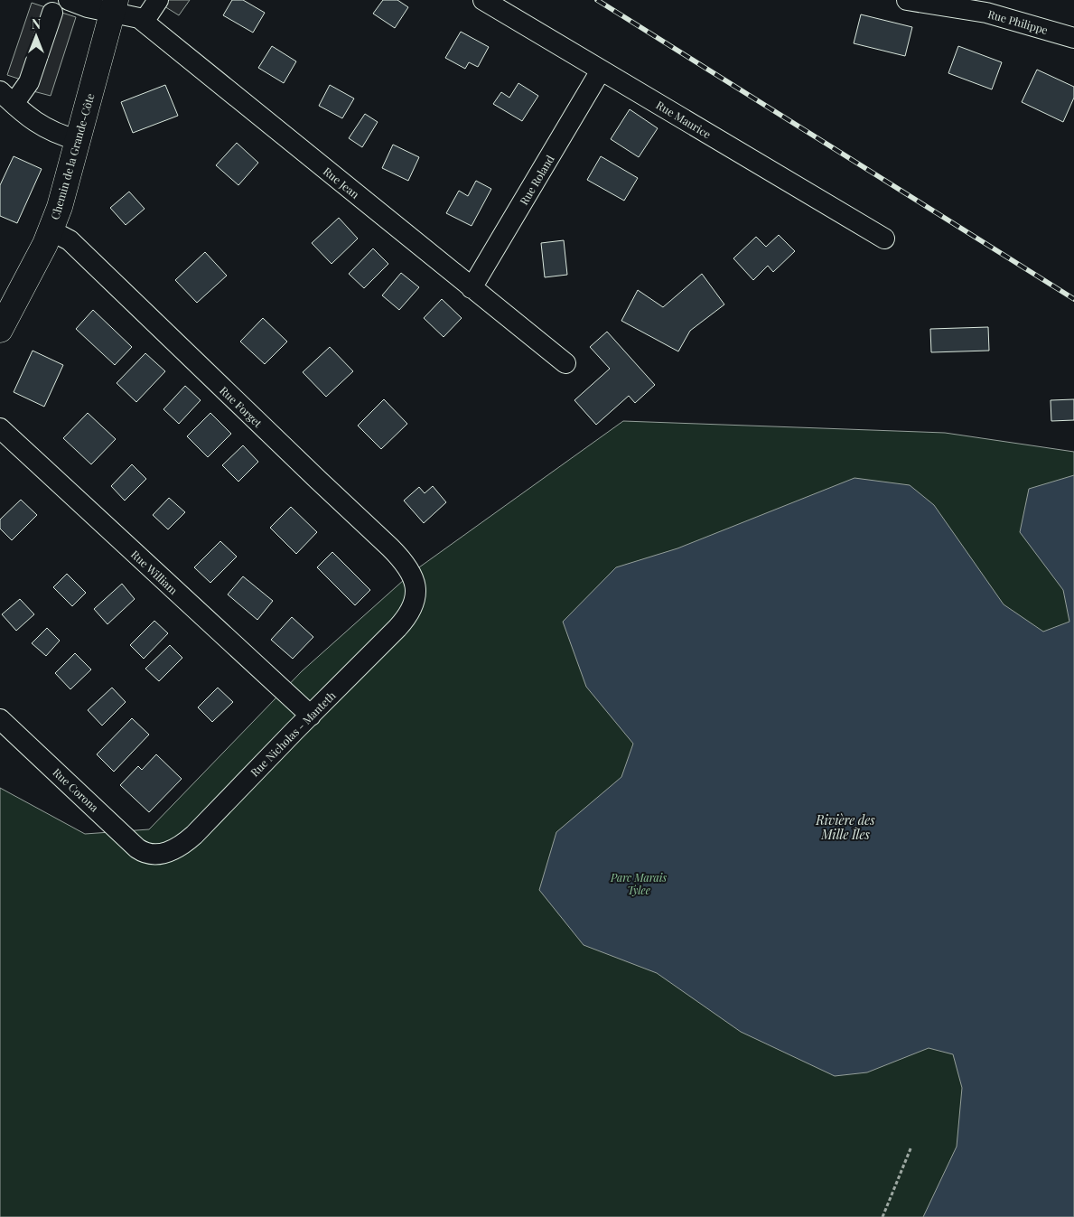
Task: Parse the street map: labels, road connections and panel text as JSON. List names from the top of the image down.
{
  "streets": {
    "main road": ["Chemin de la Grande-Côte"],
    "street": [
      "Rue Philippe",
      "Rue Maurice",
      "Rue Roland",
      "Rue Jean",
      "Rue Forget",
      "Rue William",
      "Rue Nicholas - Manteth",
      "Rue Corona"
    ]
  },
  "crossings": [
    ["Rue Maurice", "Rue Roland"],
    ["Chemin de la Grande-Côte", "Rue Jean"],
    ["Chemin de la Grande-Côte", "Rue Forget"],
    ["Rue Roland", "Rue Jean"],
    ["Rue Forget", "Rue Nicholas - Manteth"],
    ["Rue William", "Rue Nicholas - Manteth"],
    ["Rue Nicholas - Manteth", "Rue Corona"]
  ],
  "water": ["Rivière des Mille Îles"],
  "parks": ["Parc Marais Tylee"],
  "north": "top"
}
